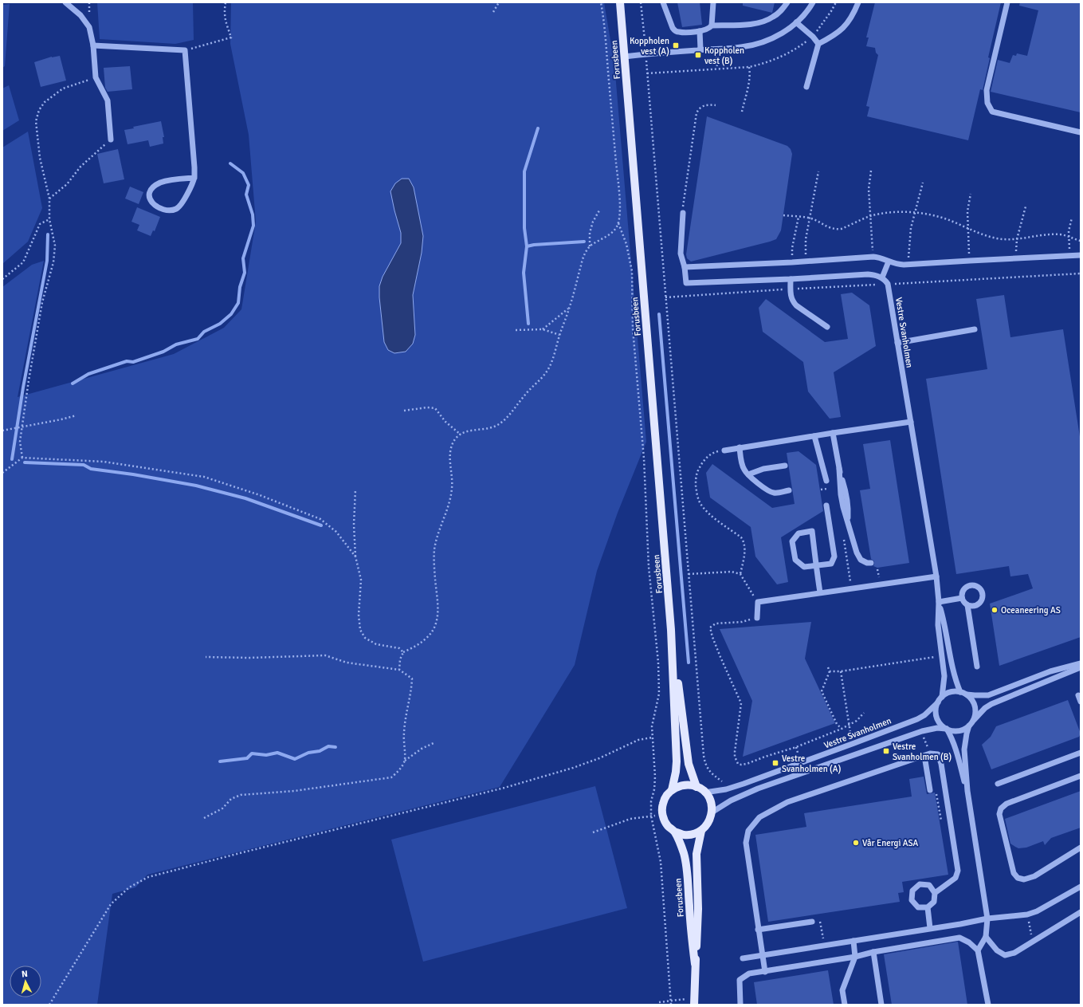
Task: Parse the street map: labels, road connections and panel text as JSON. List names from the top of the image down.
{
  "streets": {
    "main road": ["Forusbeen"],
    "street": ["Vestre Svanholmen"]
  },
  "crossings": [
    ["Forusbeen", "Vestre Svanholmen"]
  ],
  "places": {
    "transit": [
      "Koppholen vest (A)",
      "Koppholen vest (B)",
      "Vestre Svanholmen (B)",
      "Vestre Svanholmen (A)"
    ],
    "other": ["Oceaneering AS", "Vår Energi ASA"]
  },
  "north": "top"
}
